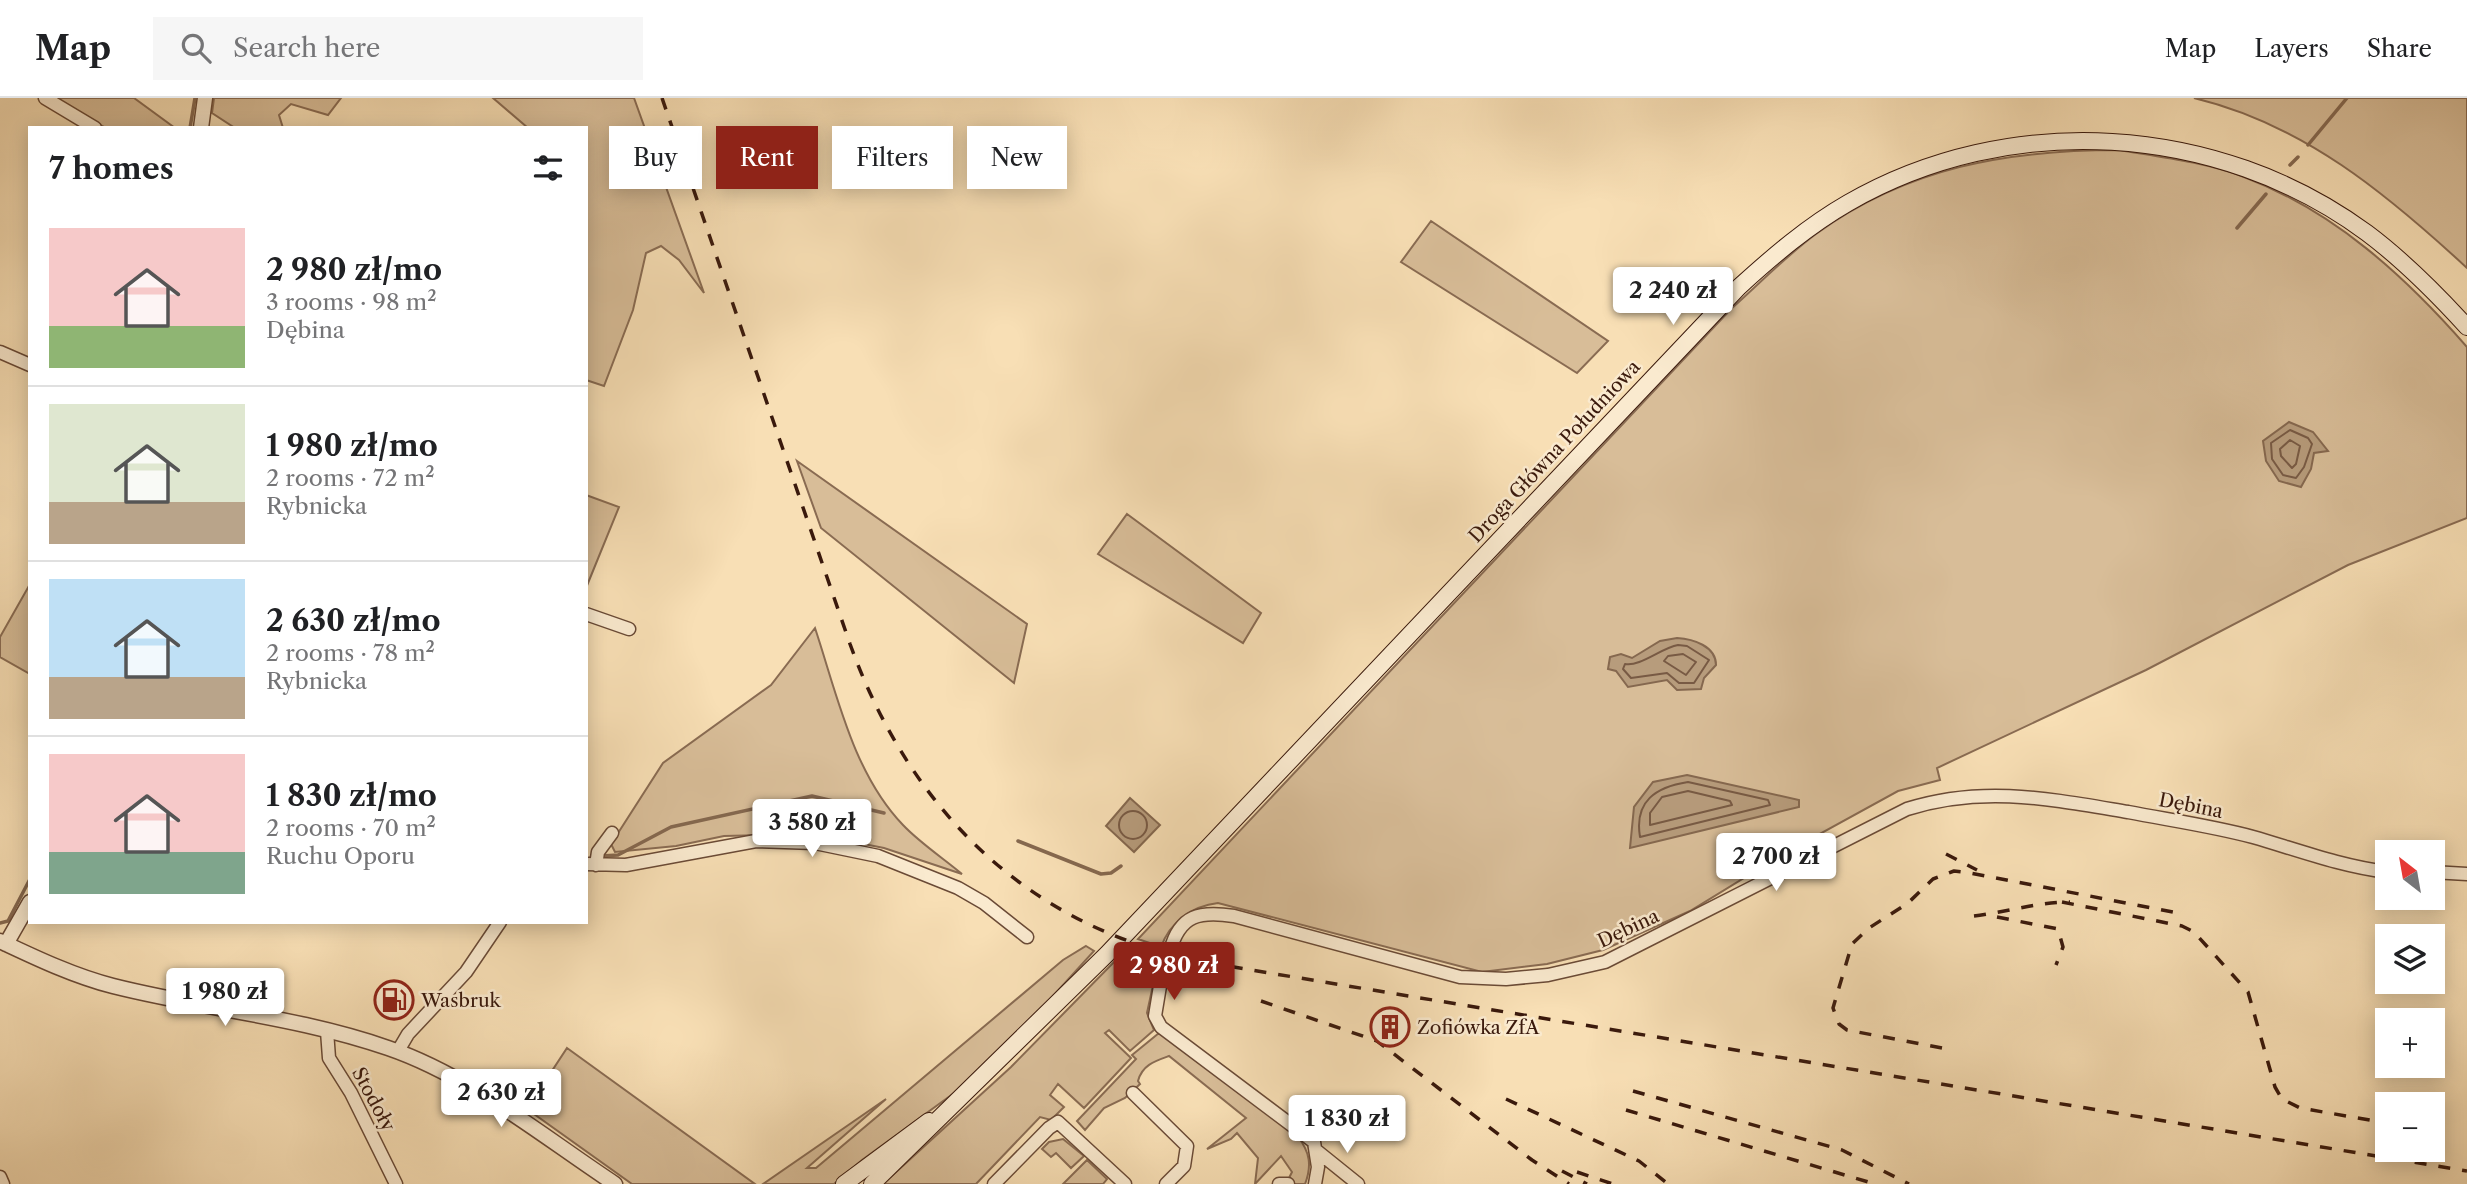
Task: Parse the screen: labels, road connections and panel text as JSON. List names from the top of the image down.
{
  "streets": {
    "main road": ["Droga Główna Południowa"],
    "street": ["Dębina", "Stodoły"]
  },
  "places": {
    "fuel station": ["Wasbruk"],
    "building": ["Zofiówka ZfA"]
  },
  "north": "top left",
  "page": {
    "header": "Map",
    "search": "Search here",
    "nav": ["Map", "Layers", "Share"],
    "chip": [
      "Buy",
      "Rent",
      "Filters",
      "New"
    ],
    "heading": "7 homes",
    "list": [
      {
        "name": "2 980 zł/mo",
        "note": "3 rooms · 98 m² · Dębina"
      },
      {
        "name": "1 980 zł/mo",
        "note": "2 rooms · 72 m² · Rybnicka"
      },
      {
        "name": "2 630 zł/mo",
        "note": "2 rooms · 78 m² · Rybnicka"
      },
      {
        "name": "1 830 zł/mo",
        "note": "2 rooms · 70 m² · Ruchu Oporu"
      }
    ],
    "price": [
      "2 240 zł",
      "3 580 zł",
      "2 700 zł",
      "2 980 zł",
      "1 980 zł",
      "2 630 zł",
      "1 830 zł"
    ],
    "map_buttons": ["+", "−"]
  }
}
